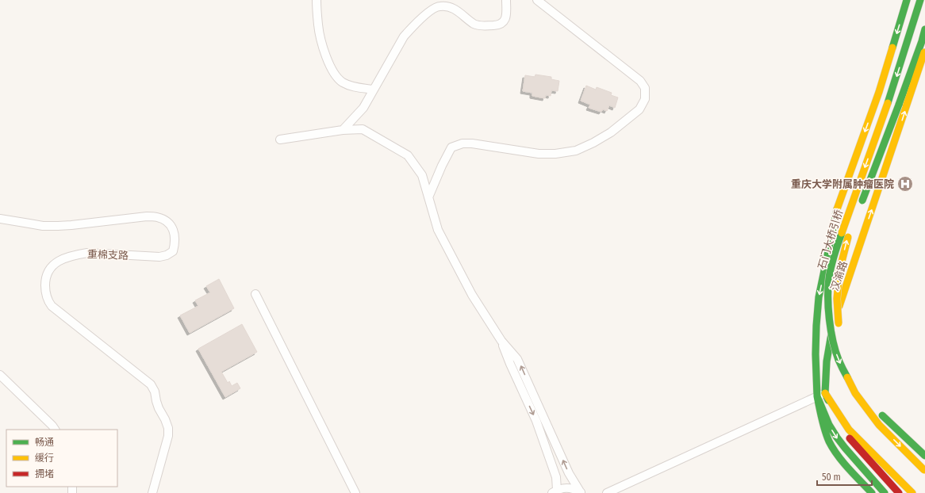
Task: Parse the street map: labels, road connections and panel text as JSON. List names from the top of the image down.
{
  "streets": {
    "main road": ["石门大桥引桥", "汉渝路"],
    "street": ["重棉支路"]
  },
  "places": {
    "hospital": ["重庆大学附属肿瘤医院"]
  },
  "legend": ["畅通", "缓行", "拥堵"],
  "scale_bar": "50 m"
}
